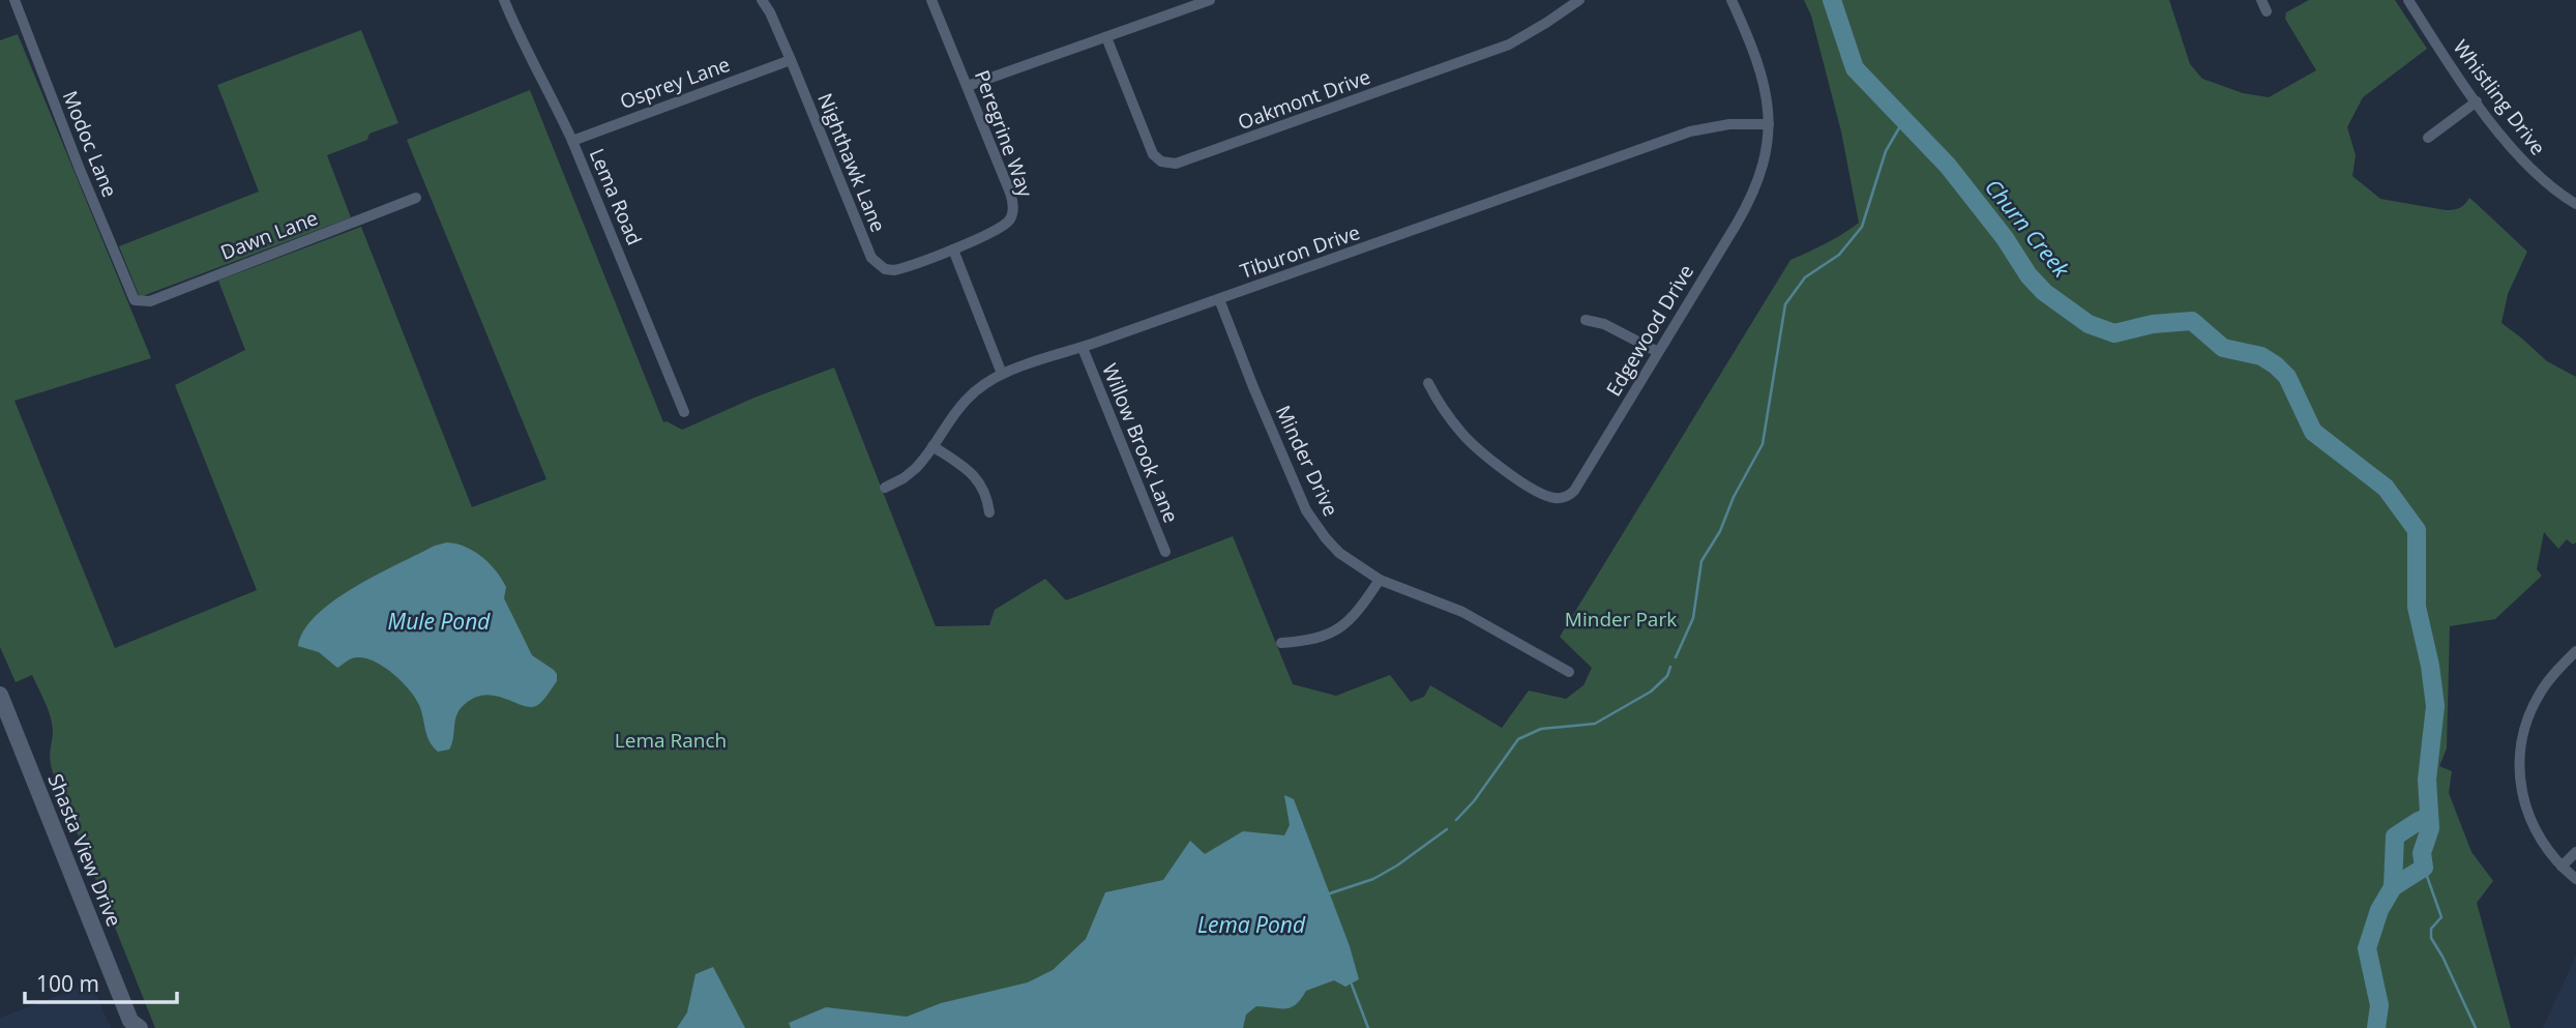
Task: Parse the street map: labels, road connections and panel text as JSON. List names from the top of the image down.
{
  "streets": {
    "main road": ["Shasta View Drive"],
    "street": [
      "Osprey Lane",
      "Whistling Drive",
      "Oakmont Drive",
      "Peregrine Way",
      "Modoc Lane",
      "Nighthawk Lane",
      "Lema Road",
      "Dawn Lane",
      "Tiburon Drive",
      "Edgewood Drive",
      "Willow Brook Lane",
      "Minder Drive"
    ]
  },
  "crossings": [
    ["Osprey Lane", "Nighthawk Lane"],
    ["Osprey Lane", "Lema Road"],
    ["Peregrine Way", "Nighthawk Lane"],
    ["Modoc Lane", "Dawn Lane"],
    ["Tiburon Drive", "Edgewood Drive"],
    ["Tiburon Drive", "Willow Brook Lane"],
    ["Tiburon Drive", "Minder Drive"]
  ],
  "water": ["Churn Creek", "Mule Pond", "Lema Pond"],
  "parks": ["Minder Park", "Lema Ranch"],
  "scale_bar": "100 m"
}
